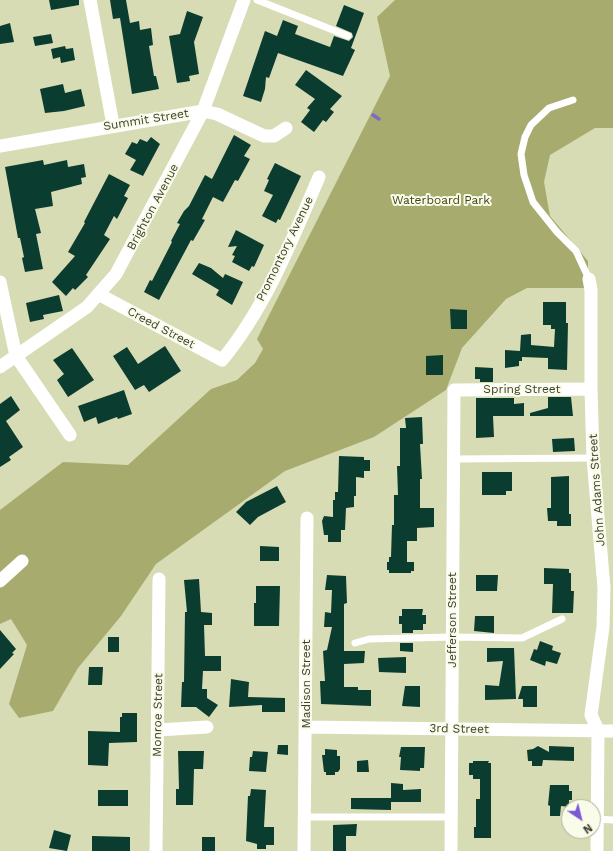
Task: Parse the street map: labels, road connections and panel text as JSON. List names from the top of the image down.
{
  "streets": {
    "street": [
      "Summit Street",
      "Brighton Avenue",
      "Promontory Avenue",
      "Creed Street",
      "Spring Street",
      "John Adams Street",
      "Jefferson Street",
      "Madison Street",
      "Monroe Street",
      "3rd Street"
    ]
  },
  "crossings": [
    ["Summit Street", "Brighton Avenue"],
    ["Brighton Avenue", "Creed Street"],
    ["Promontory Avenue", "Creed Street"],
    ["Spring Street", "John Adams Street"],
    ["Spring Street", "Jefferson Street"],
    ["John Adams Street", "3rd Street"],
    ["Jefferson Street", "3rd Street"],
    ["Madison Street", "3rd Street"]
  ],
  "parks": ["Waterboard Park"],
  "north": "bottom right"
}
